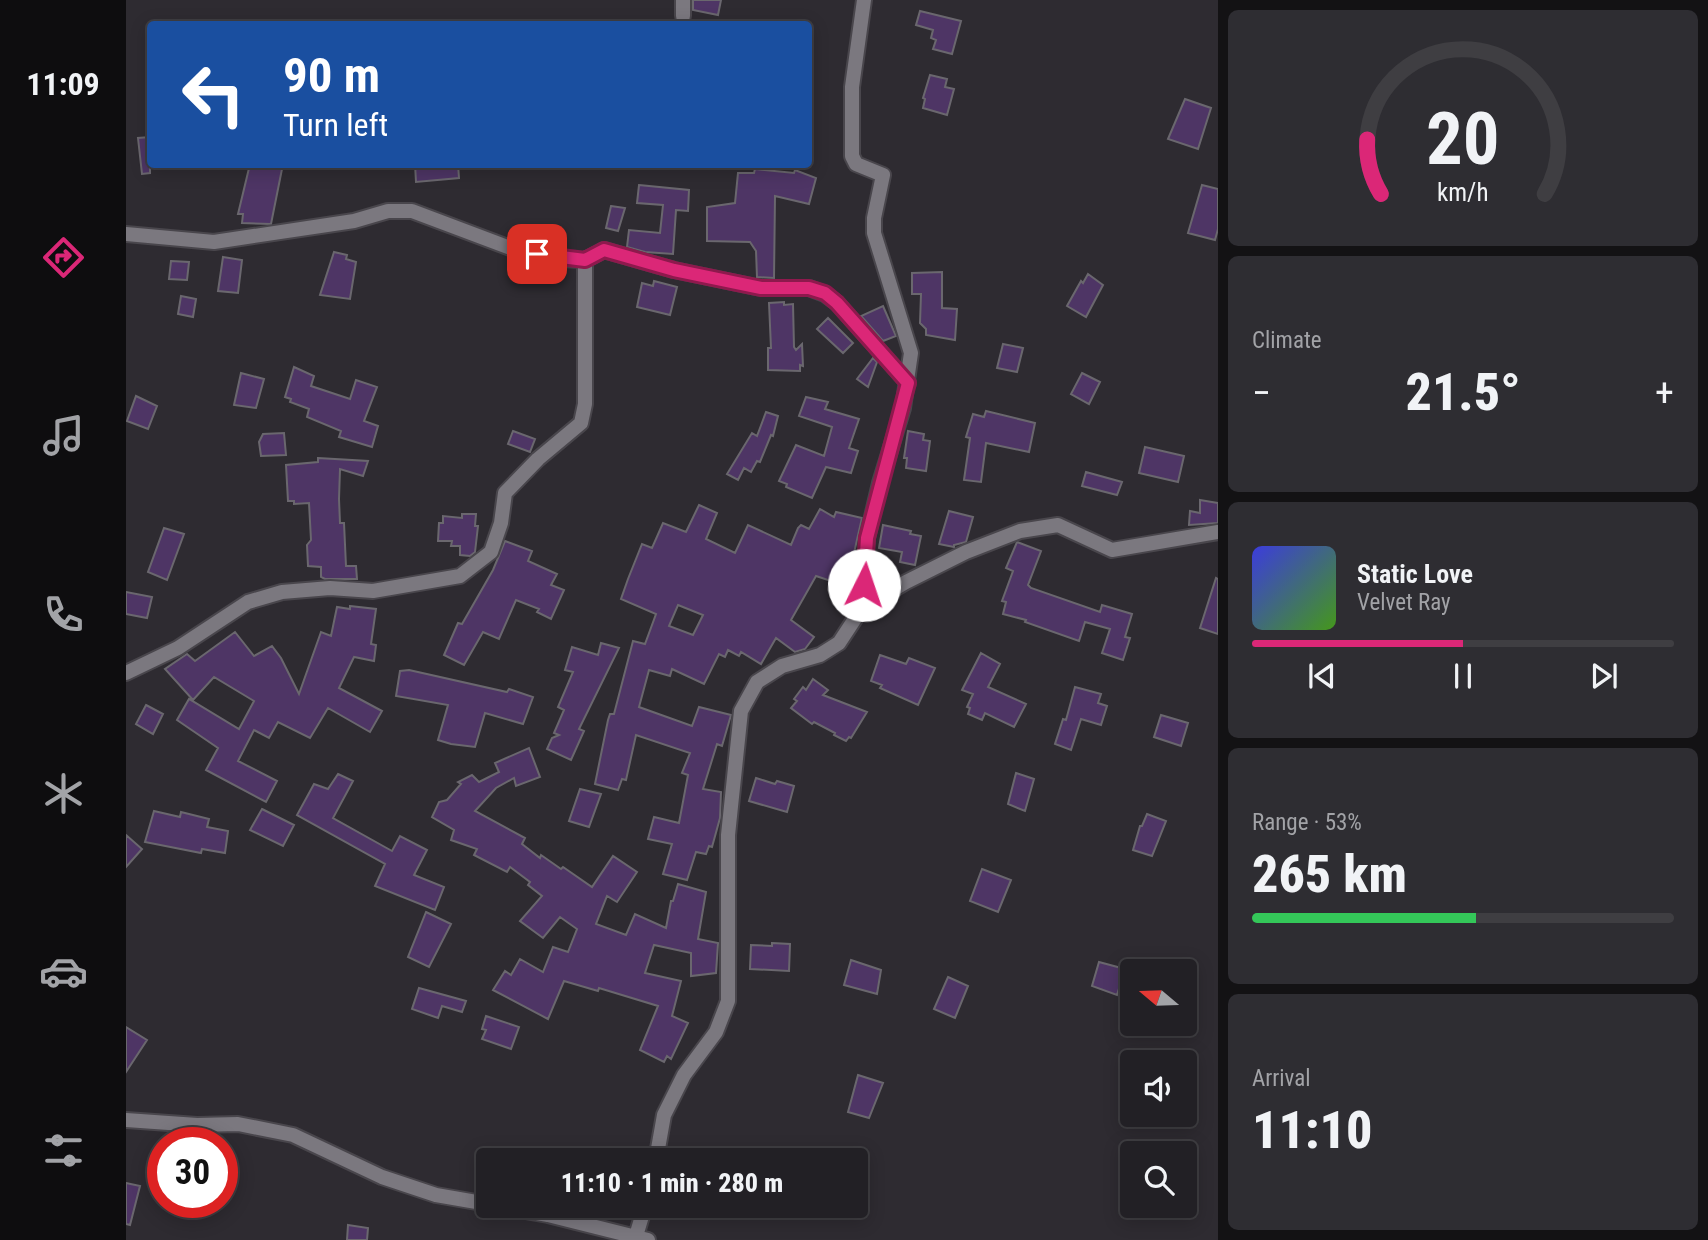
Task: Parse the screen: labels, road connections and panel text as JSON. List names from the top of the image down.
{
  "north": "left",
  "page": {
    "tabs": "11:09",
    "turn": ["90 m", "Turn left"],
    "tile": [
      "Climate",
      ["Range · 53%", "265 km"],
      ["Arrival", "11:10"]
    ],
    "heat": ["−", "21.5°", "+"],
    "song": ["Static Love", "Velvet Ray"],
    "limit": "30",
    "trip": "11:10 · 1 min · 280 m",
    "gauge": ["20", "km/h"]
  }
}
